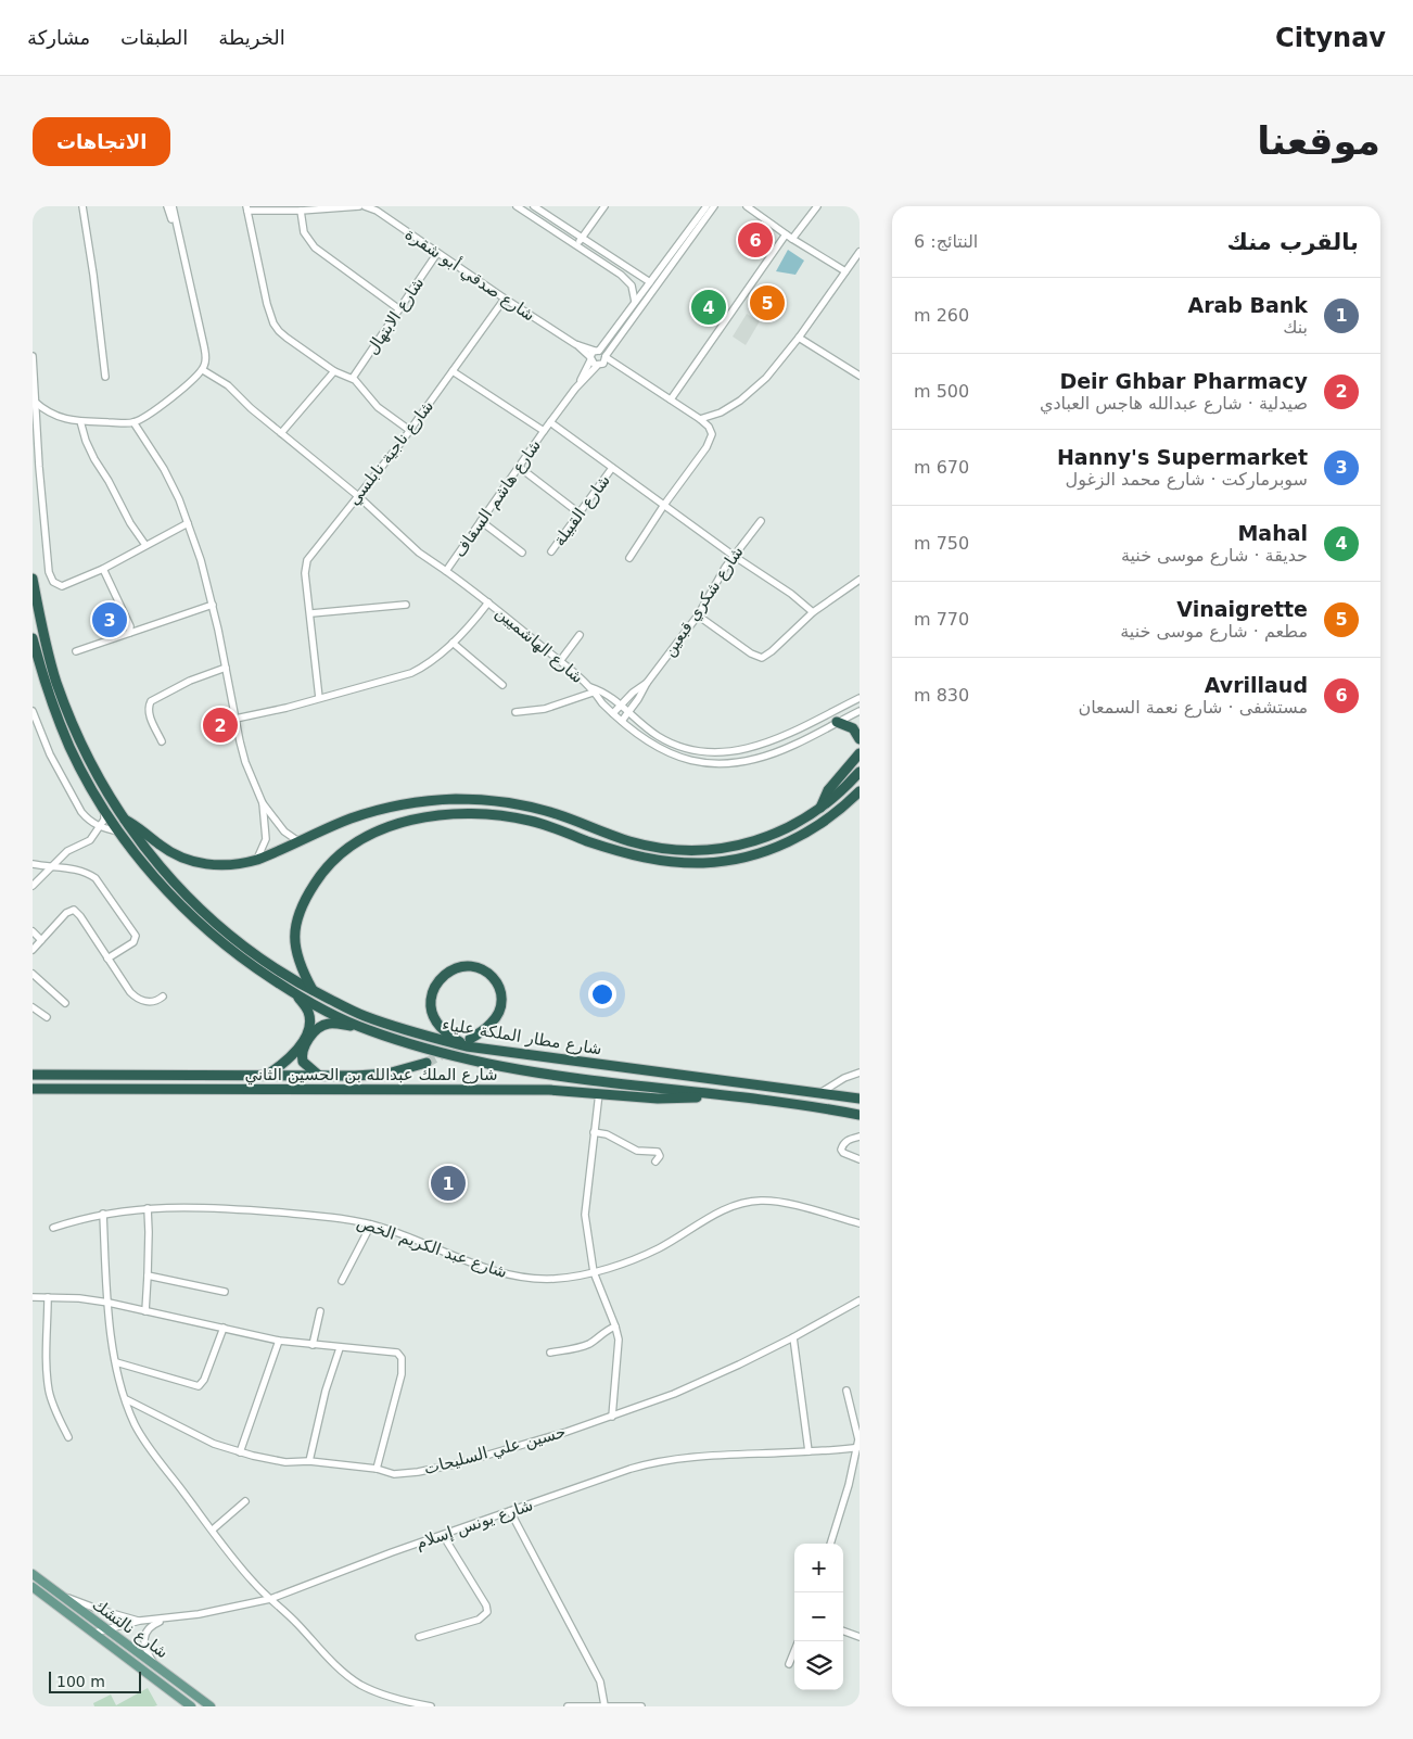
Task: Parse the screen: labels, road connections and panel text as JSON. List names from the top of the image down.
{
  "streets": {
    "highway": ["شارع مطار الملكة علياء", "شارع الملك عبدالله بن الحسين الثاني"],
    "main road": ["شارع نالتشك"],
    "street": [
      "شارع صدقي أبو شقرة",
      "شارع الابتهال",
      "شارع ناجية نابلسي",
      "شارع هاشم السقاف",
      "شارع القبيلة",
      "شارع شكري قبعين",
      "شارع الهاشميين",
      "شارع عبد الكريم الخص",
      "حسين علي السليحات",
      "شارع يونس إسلام"
    ]
  },
  "crossings": [
    ["شارع صدقي أبو شقرة", "شارع الابتهال"],
    ["شارع صدقي أبو شقرة", "شارع ناجية نابلسي"],
    ["شارع صدقي أبو شقرة", "شارع هاشم السقاف"],
    ["شارع هاشم السقاف", "شارع القبيلة"],
    ["شارع هاشم السقاف", "شارع الهاشميين"],
    ["شارع القبيلة", "شارع شكري قبعين"],
    ["شارع شكري قبعين", "شارع الهاشميين"],
    ["شارع مطار الملكة علياء", "شارع الملك عبدالله بن الحسين الثاني"],
    ["شارع يونس إسلام", "شارع نالتشك"]
  ],
  "scale_bar": "100 m",
  "page": {
    "header": "Citynav",
    "nav": ["الخريطة", "الطبقات", "مشاركة"],
    "buttons": "الاتجاهات",
    "title": "موقعنا",
    "heading": ["بالقرب منك", "النتائج: 6"],
    "pins": [
      "6",
      "5",
      "4",
      "3",
      "2",
      "1"
    ],
    "list": [
      {
        "mark": "1",
        "name": "Arab Bank",
        "note": "بنك",
        "value": "260 m"
      },
      {
        "mark": "2",
        "name": "Deir Ghbar Pharmacy",
        "note": "صيدلية · شارع عبدالله هاجس العبادي",
        "value": "500 m"
      },
      {
        "mark": "3",
        "name": "Hanny's Supermarket",
        "note": "سوبرماركت · شارع محمد الزغول",
        "value": "670 m"
      },
      {
        "mark": "4",
        "name": "Mahal",
        "note": "حديقة · شارع موسى خنية",
        "value": "750 m"
      },
      {
        "mark": "5",
        "name": "Vinaigrette",
        "note": "مطعم · شارع موسى خنية",
        "value": "770 m"
      },
      {
        "mark": "6",
        "name": "Avrillaud",
        "note": "مستشفى · شارع نعمة السمعان",
        "value": "830 m"
      }
    ],
    "map_buttons": ["+", "−"],
    "scale": "100 m"
  }
}
